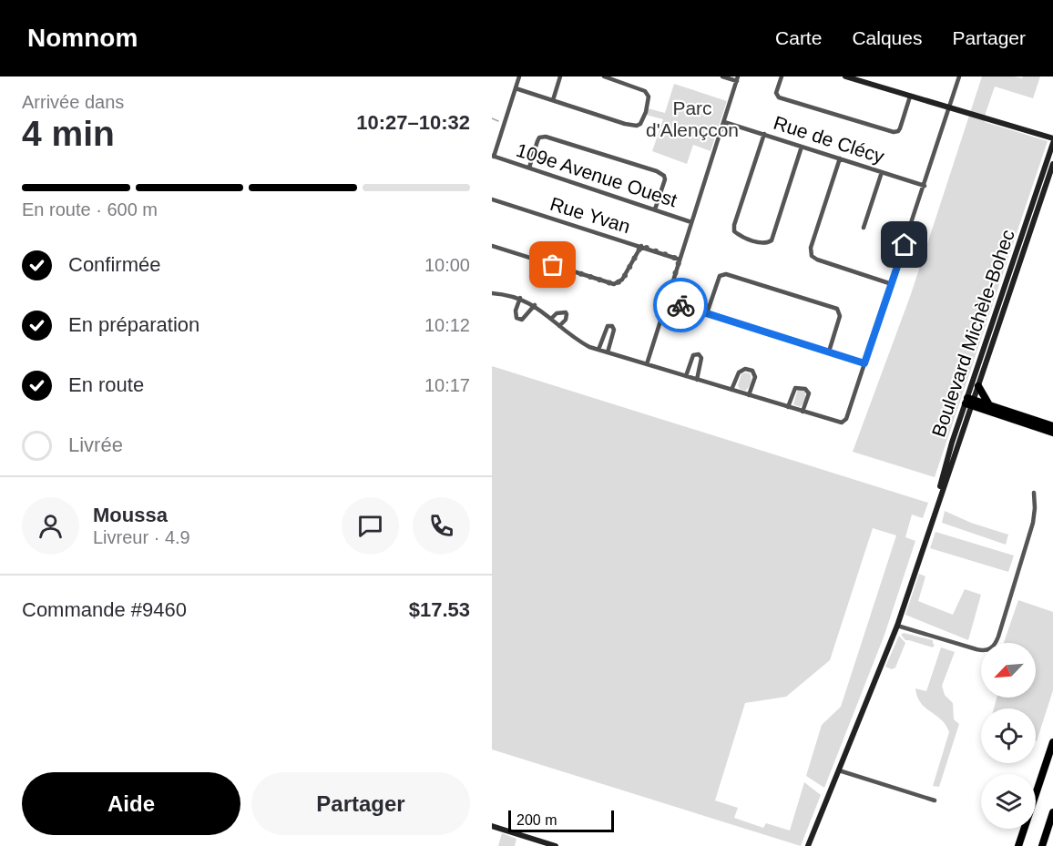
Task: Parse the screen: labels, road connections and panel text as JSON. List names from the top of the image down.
{
  "streets": {
    "street": [
      "Rue de Clécy",
      "109e Avenue Ouest",
      "Rue Yvan",
      "Boulevard Michèle-Bohec"
    ]
  },
  "parks": ["Parc d'Alençcon"],
  "scale_bar": "200 m",
  "north": "bottom left",
  "page": {
    "header": "Nomnom",
    "nav": ["Carte", "Calques", "Partager"],
    "heading": ["4 min", "Arrivée dans", "10:27–10:32"],
    "panel": [
      "Moussa",
      "Livreur · 4.9",
      "Commande #9460",
      "$17.53"
    ],
    "bar": "En route · 600 m",
    "list": [
      ["Confirmée", "10:00"],
      ["En préparation", "10:12"],
      ["En route", "10:17"],
      "Livrée"
    ],
    "buttons": ["Aide", "Partager"],
    "scale": "200 m"
  }
}
